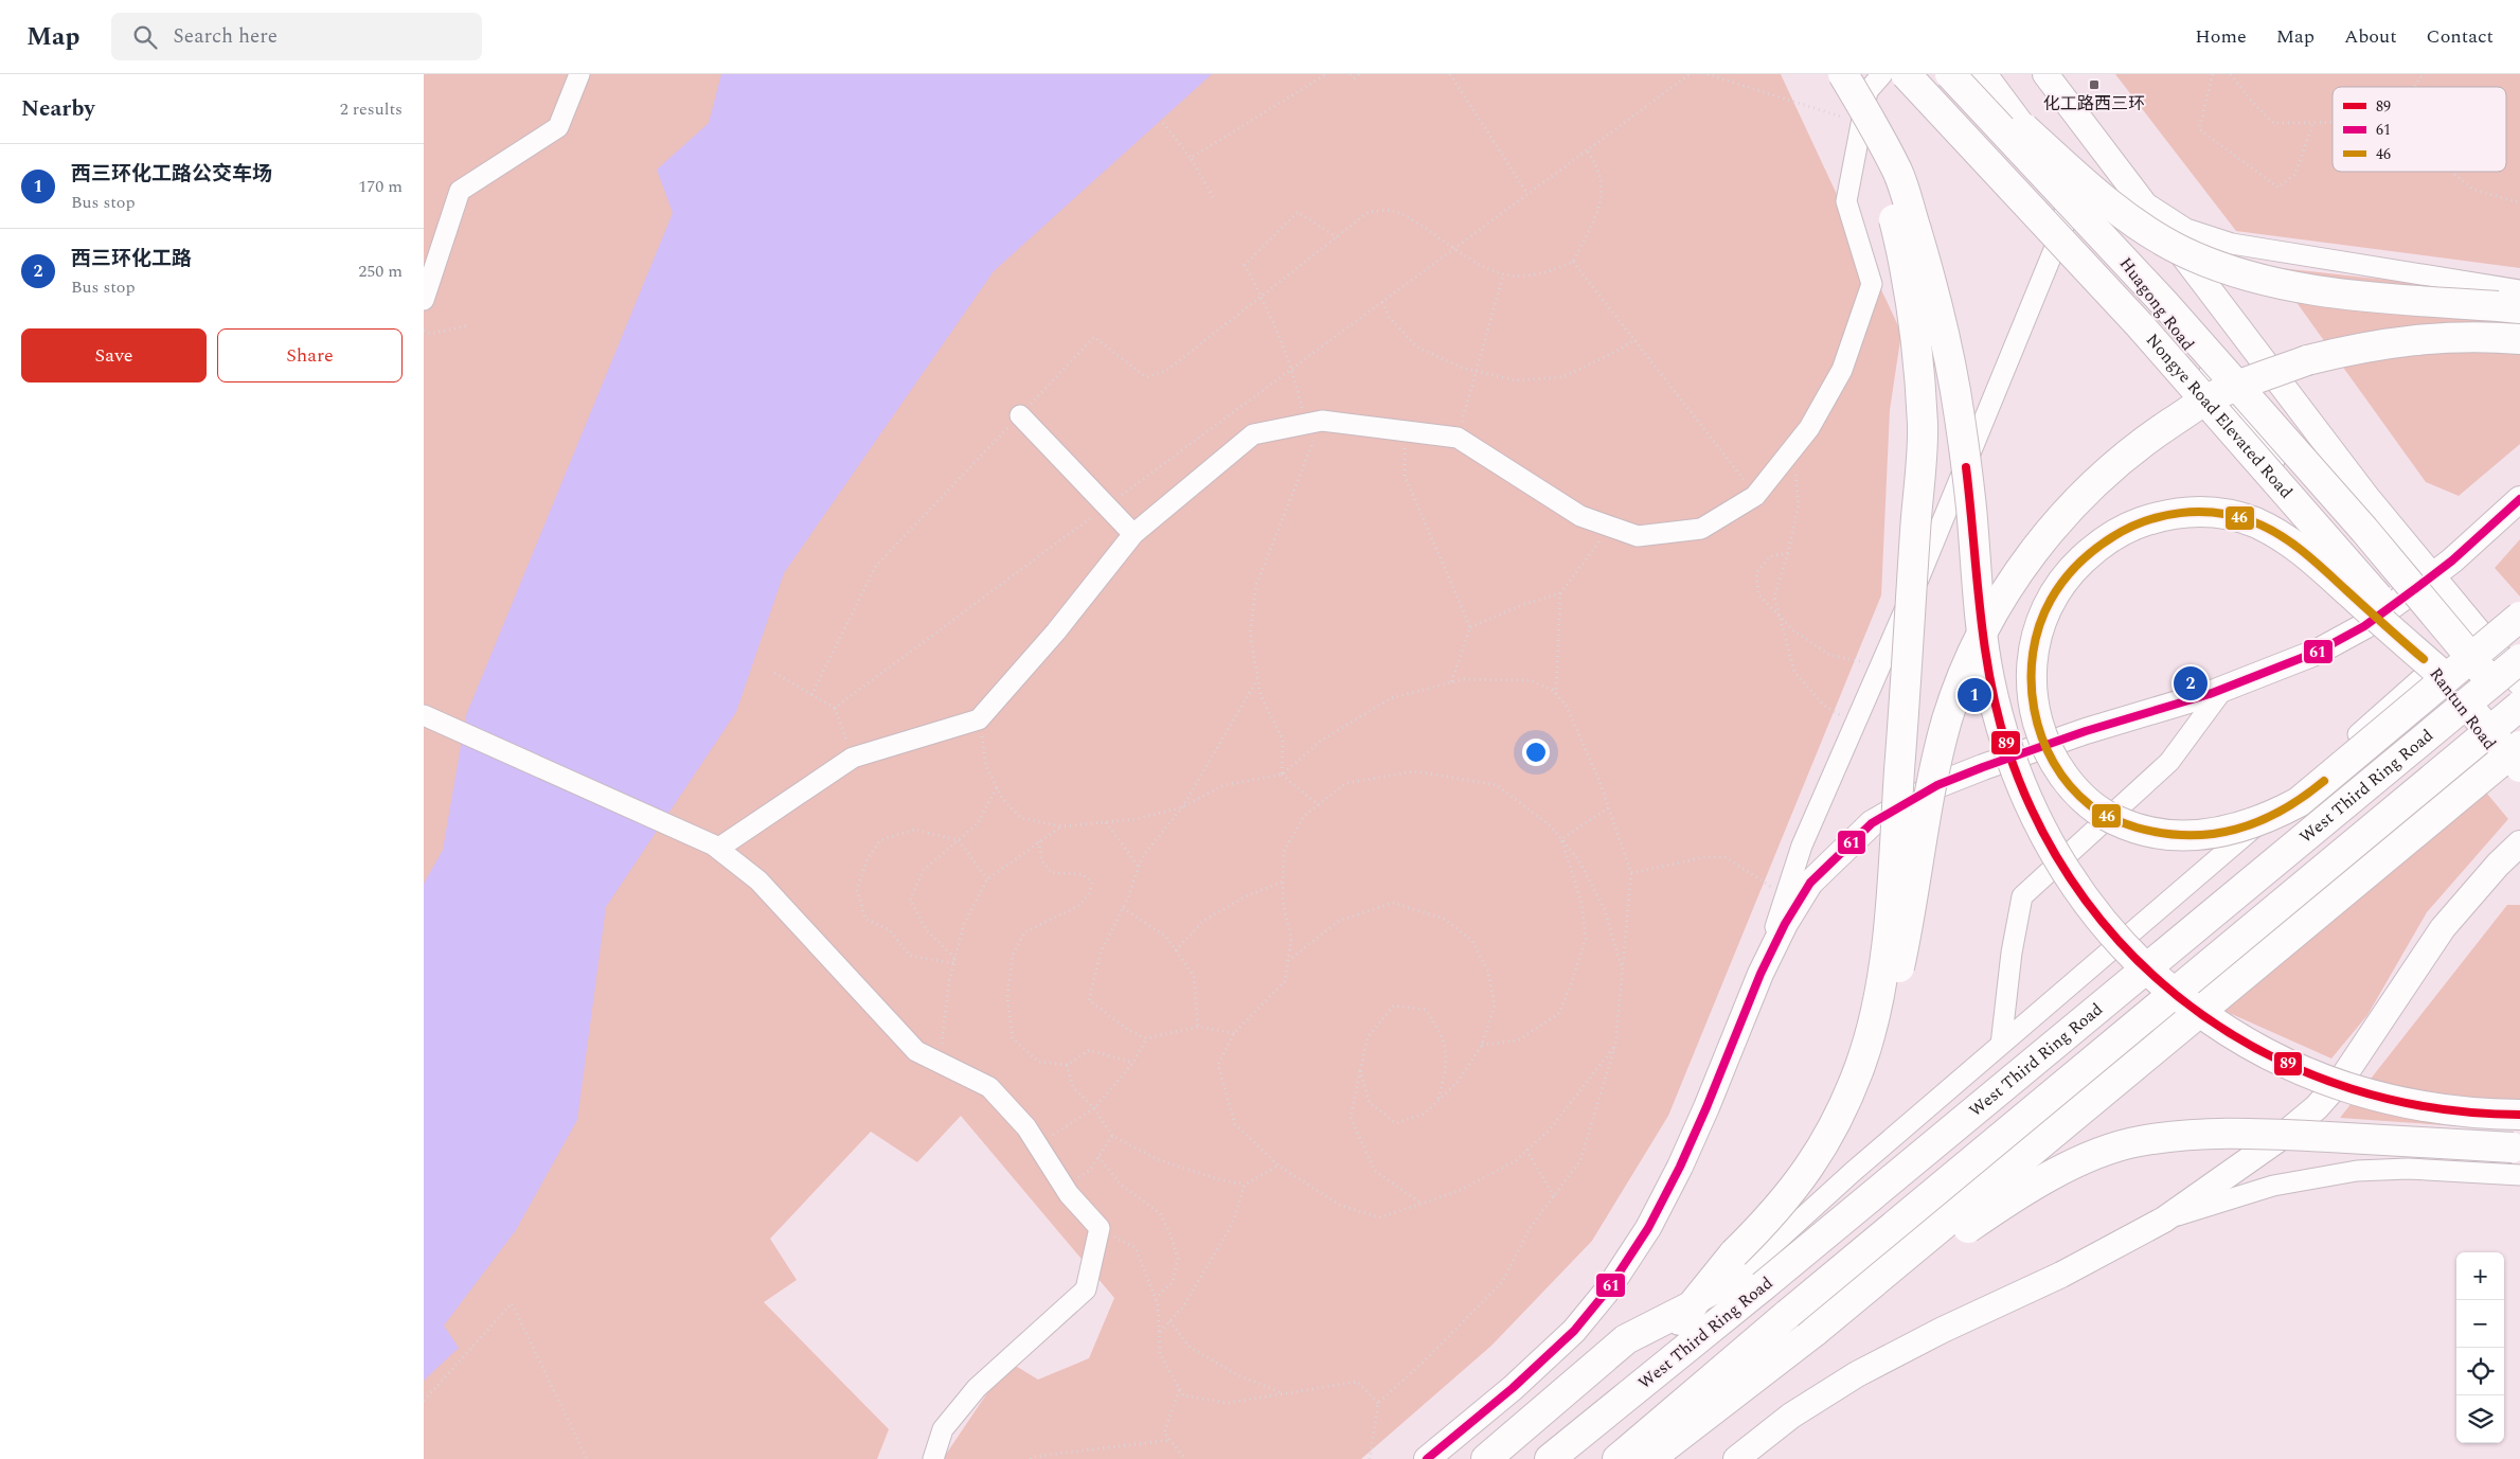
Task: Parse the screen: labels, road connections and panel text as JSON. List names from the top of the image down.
{
  "streets": {
    "highway": ["Nongye Road Elevated Road", "West Third Ring Road"],
    "main road": ["Huagong Road", "Rantun Road"]
  },
  "crossings": [
    ["Huagong Road", "Rantun Road"],
    ["Nongye Road Elevated Road", "Rantun Road"]
  ],
  "places": {
    "transit": ["化工路西三环"]
  },
  "lines": ["transit line 89", "transit line 61", "transit line 46"],
  "legend": ["89", "61", "46"],
  "page": {
    "header": "Map",
    "search": "Search here",
    "nav": [
      "Home",
      "Map",
      "About",
      "Contact"
    ],
    "heading": ["Nearby", "2 results"],
    "list": [
      {
        "mark": "1",
        "name": "西三环化工路公交车场",
        "note": "Bus stop",
        "value": "170 m"
      },
      {
        "mark": "2",
        "name": "西三环化工路",
        "note": "Bus stop",
        "value": "250 m"
      }
    ],
    "buttons": ["Save", "Share"],
    "pins": ["2", "1"],
    "map_buttons": ["+", "−"]
  }
}
